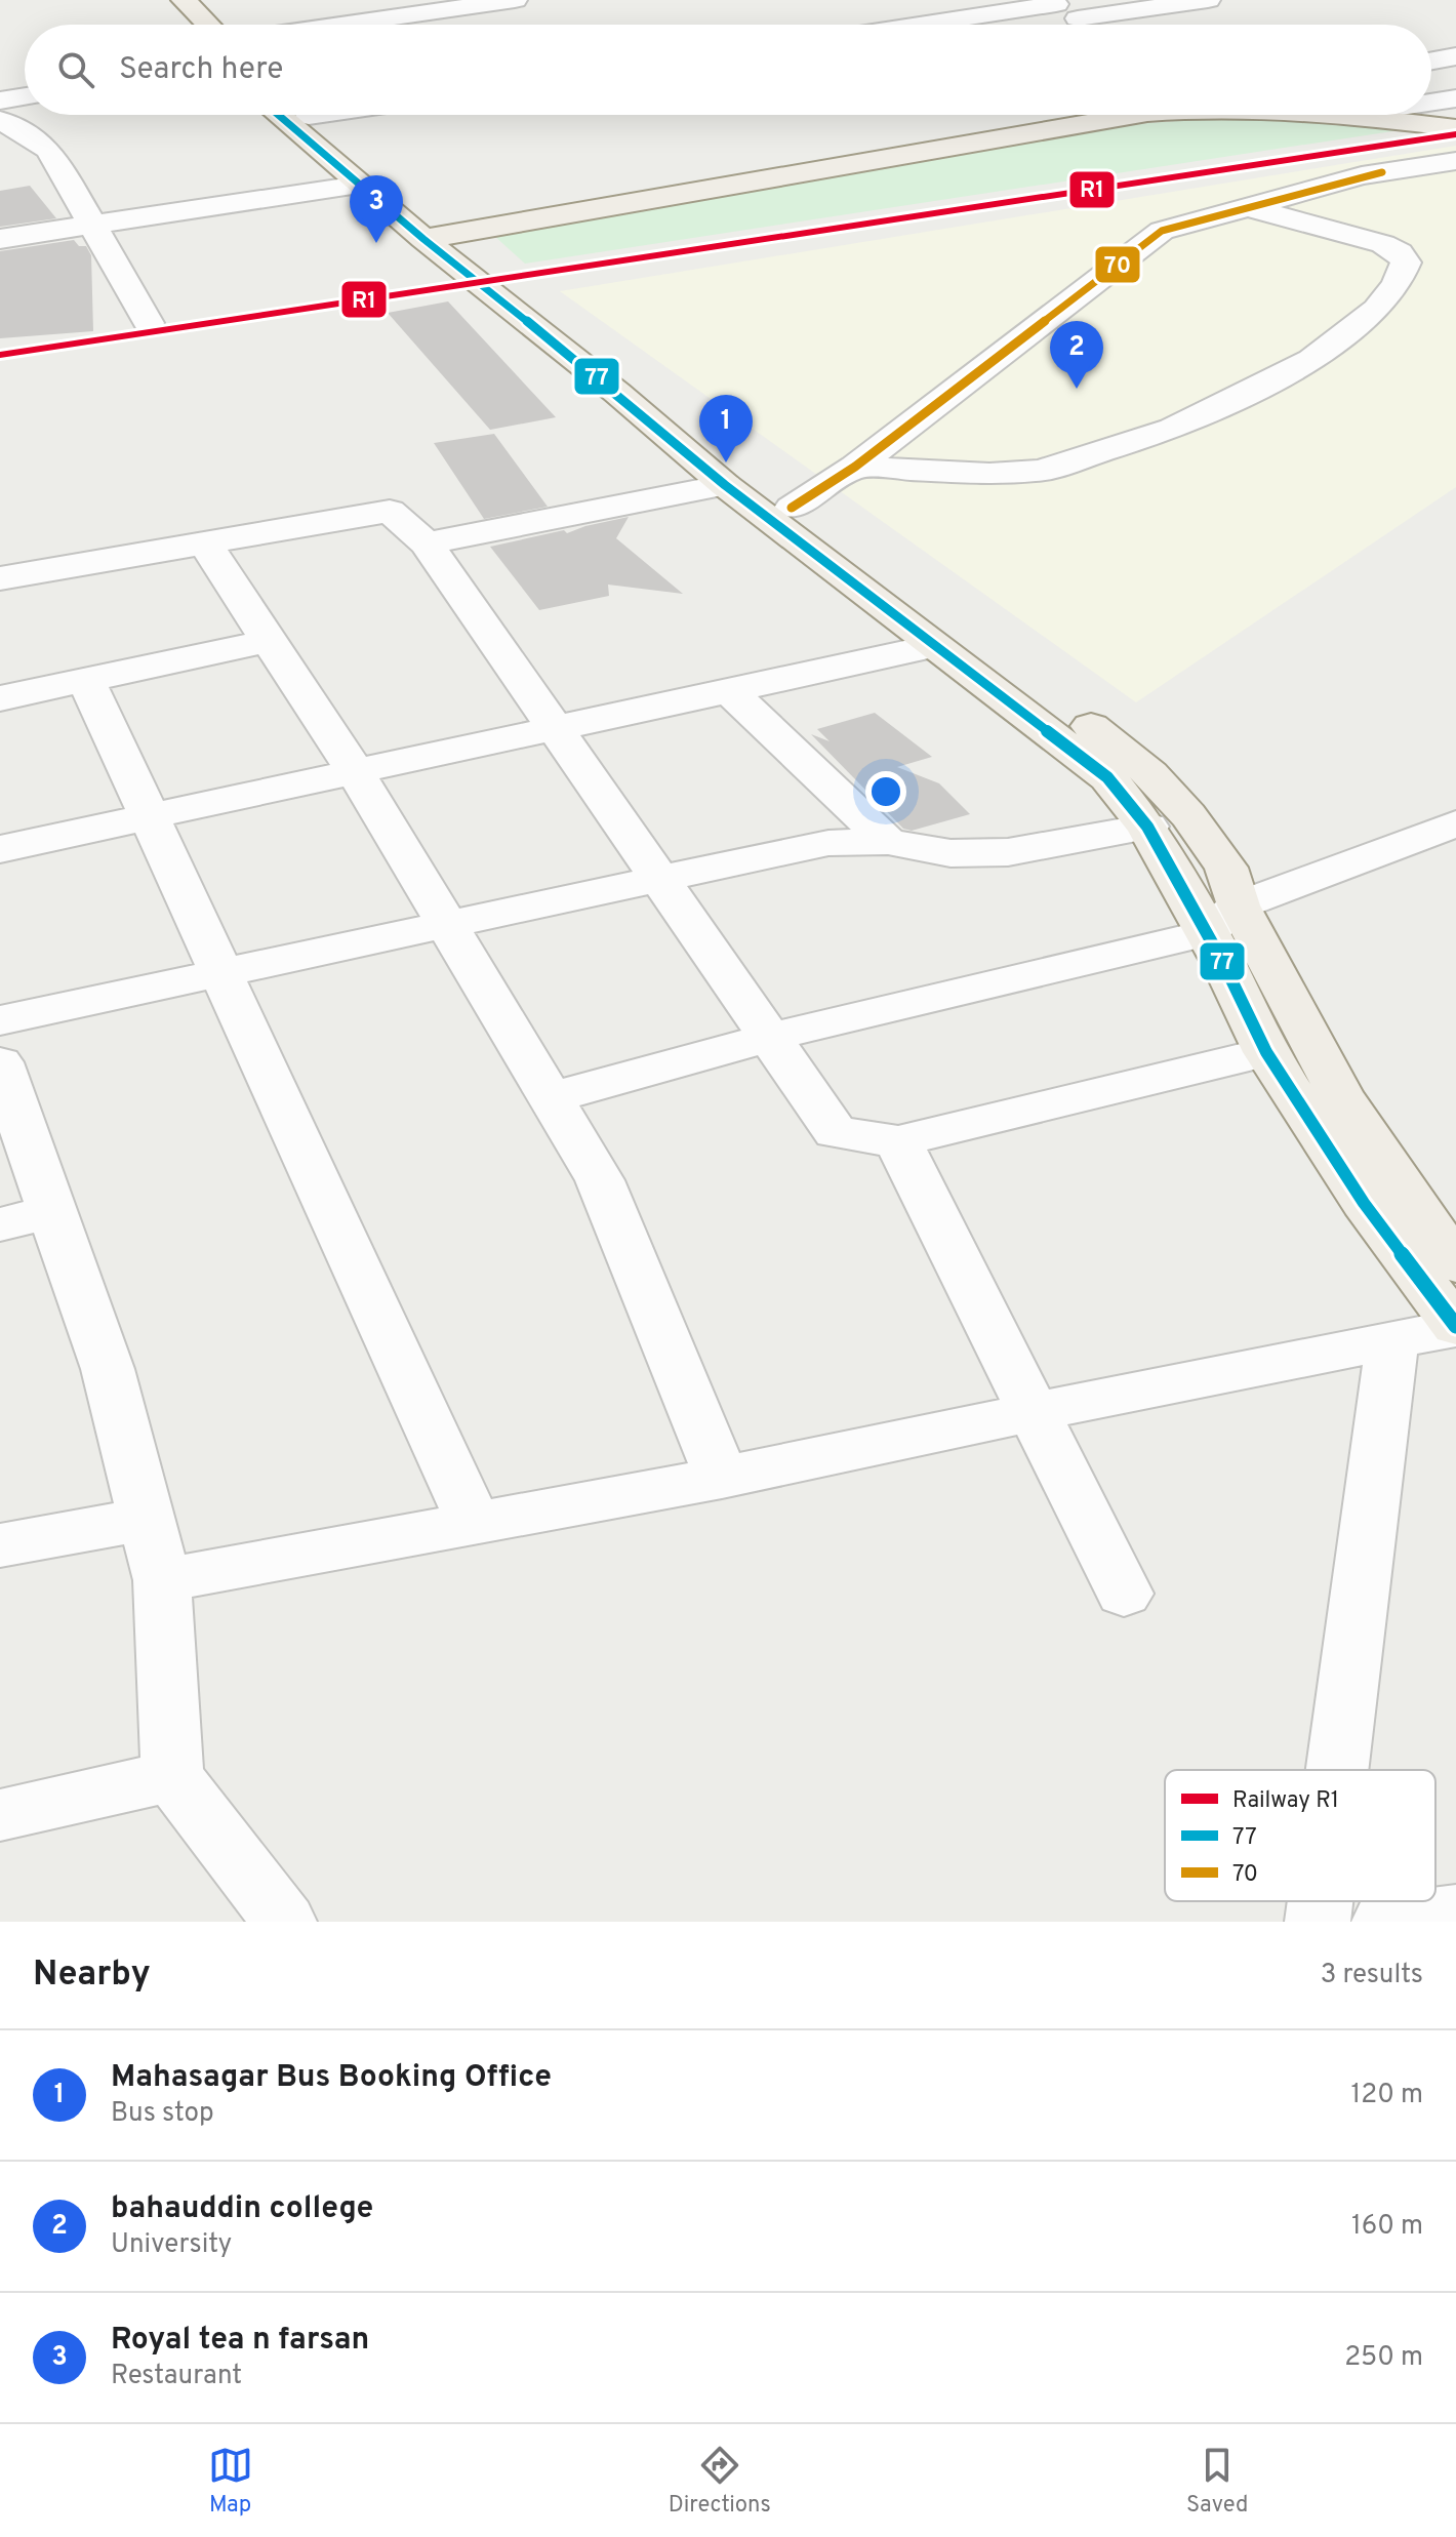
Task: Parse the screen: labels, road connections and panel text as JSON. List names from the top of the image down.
{
  "lines": ["transit line 77", "rail line R1", "transit line 70"],
  "legend": ["Railway R1", "77", "70"],
  "page": {
    "search": "Search here",
    "pins": ["3", "2", "1"],
    "heading": ["Nearby", "3 results"],
    "list": [
      {
        "mark": "1",
        "name": "Mahasagar Bus Booking Office",
        "note": "Bus stop",
        "value": "120 m"
      },
      {
        "mark": "2",
        "name": "bahauddin college",
        "note": "University",
        "value": "160 m"
      },
      {
        "mark": "3",
        "name": "Royal tea n farsan",
        "note": "Restaurant",
        "value": "250 m"
      }
    ],
    "nav": ["Map", "Directions", "Saved"]
  }
}
